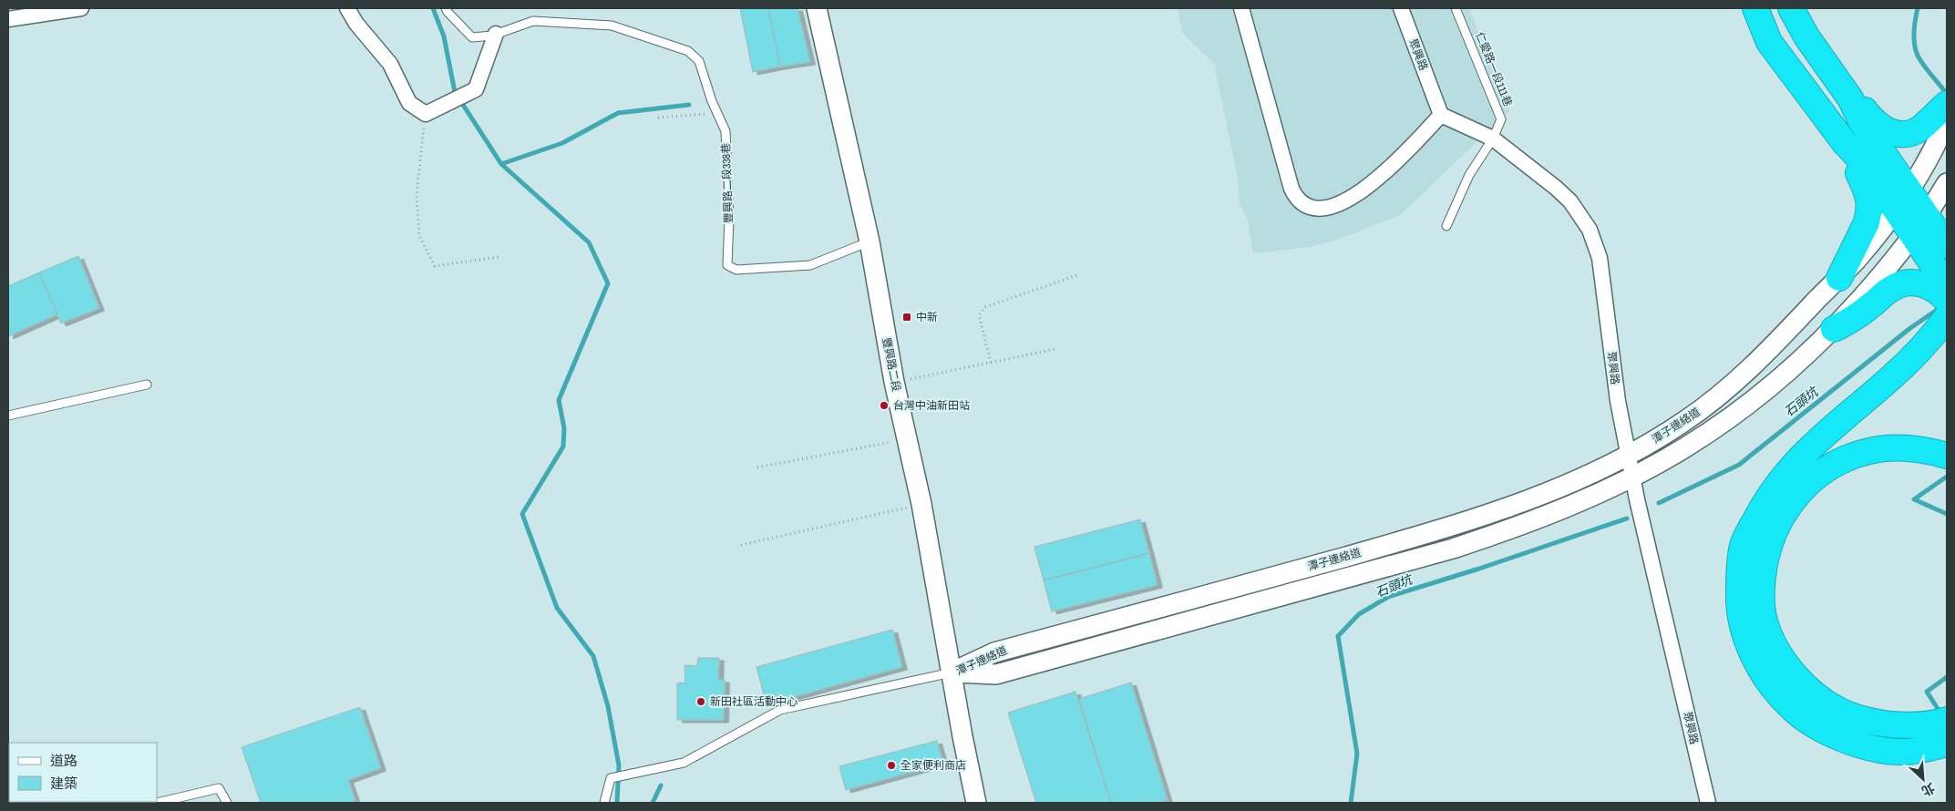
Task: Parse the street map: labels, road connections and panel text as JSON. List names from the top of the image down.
{
  "streets": {
    "street": ["聚興路", "豐興路二段", "潭子連絡道"],
    "lane": ["仁愛路一段111巷", "豐興路二段338巷"]
  },
  "crossings": [
    ["聚興路", "仁愛路一段111巷"],
    ["聚興路", "潭子連絡道"],
    ["豐興路二段338巷", "豐興路二段"],
    ["豐興路二段", "潭子連絡道"]
  ],
  "water": ["石頭坑"],
  "places": {
    "transit": ["中新"],
    "other": ["台灣中油新田站", "新田社區活動中心", "全家便利商店"]
  },
  "legend": ["道路", "建築"],
  "north": "bottom right"
}
